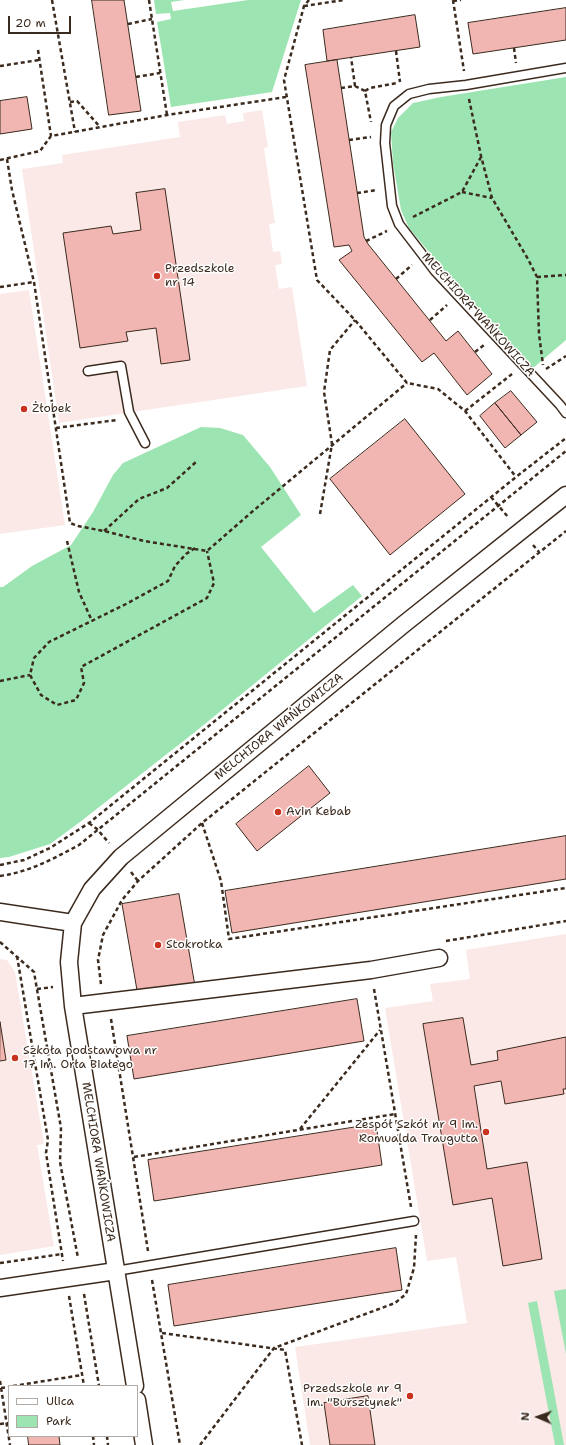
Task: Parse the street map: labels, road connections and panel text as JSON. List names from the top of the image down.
{
  "streets": {
    "street": ["MELCHIORA WAŃKOWICZA"]
  },
  "places": [
    "Przedszkole nr 14",
    "Żłobek",
    "Avin Kebab",
    "Stokrotka",
    "Szkoła podstawowa nr 17 im. Orła Białego",
    "Zespół Szkół nr 9 im. Romualda Traugutta",
    "Przedszkole nr 9 im. \"Bursztynek\""
  ],
  "legend": ["Ulica", "Park"],
  "scale_bar": "20 m",
  "north": "left"
}
